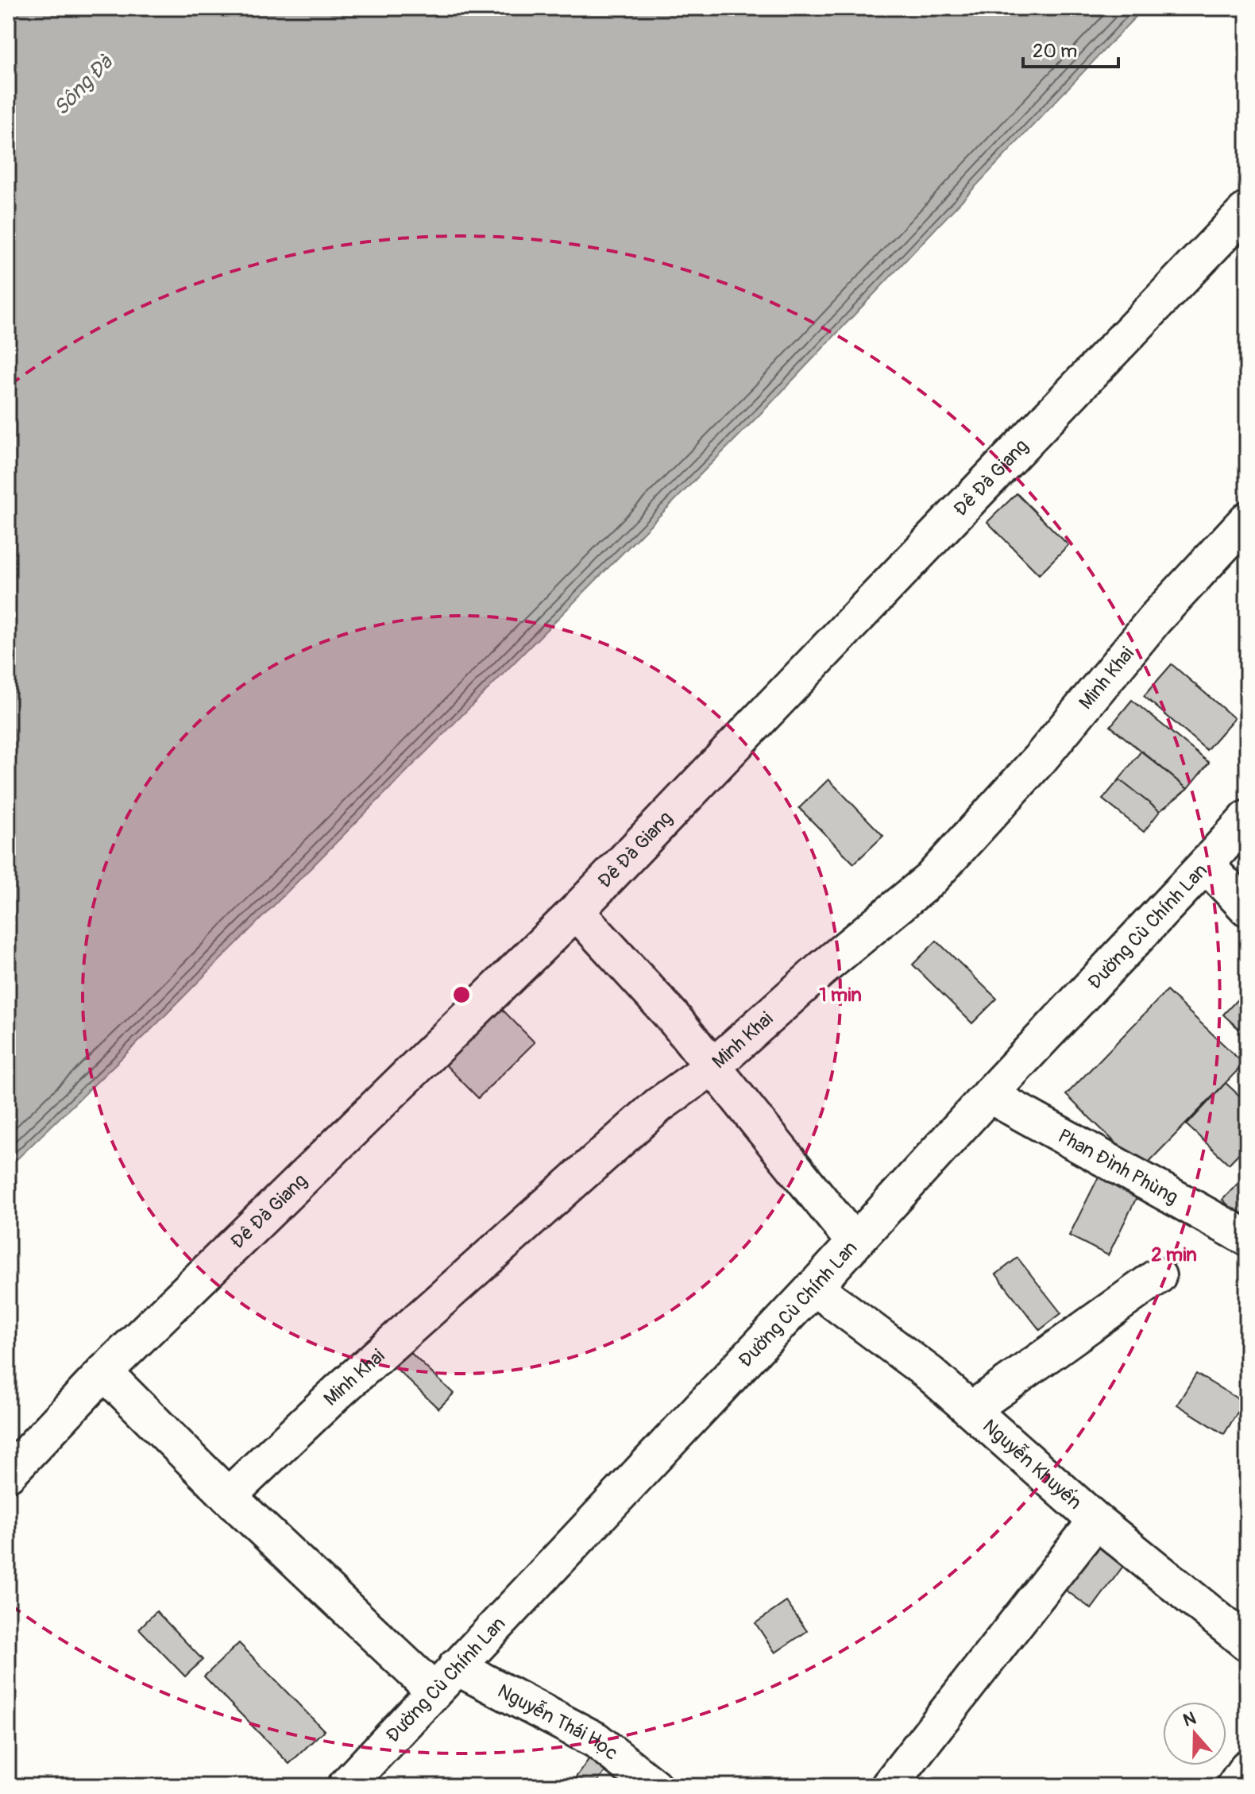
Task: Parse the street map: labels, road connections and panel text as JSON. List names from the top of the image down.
{
  "streets": {
    "street": [
      "Đê Đà Giang",
      "Minh Khai",
      "Đường Cù Chính Lan",
      "Phan Đình Phùng",
      "Nguyễn Khuyến",
      "Nguyễn Thái Học"
    ]
  },
  "crossings": [
    ["Đê Đà Giang", "Nguyễn Thái Học"],
    ["Minh Khai", "Nguyễn Thái Học"],
    ["Đường Cù Chính Lan", "Phan Đình Phùng"],
    ["Đường Cù Chính Lan", "Nguyễn Khuyến"],
    ["Đường Cù Chính Lan", "Nguyễn Thái Học"]
  ],
  "water": ["Sông Đà"],
  "scale_bar": "20 m",
  "north": "top",
  "rings": ["1 min", "2 min"]
}
